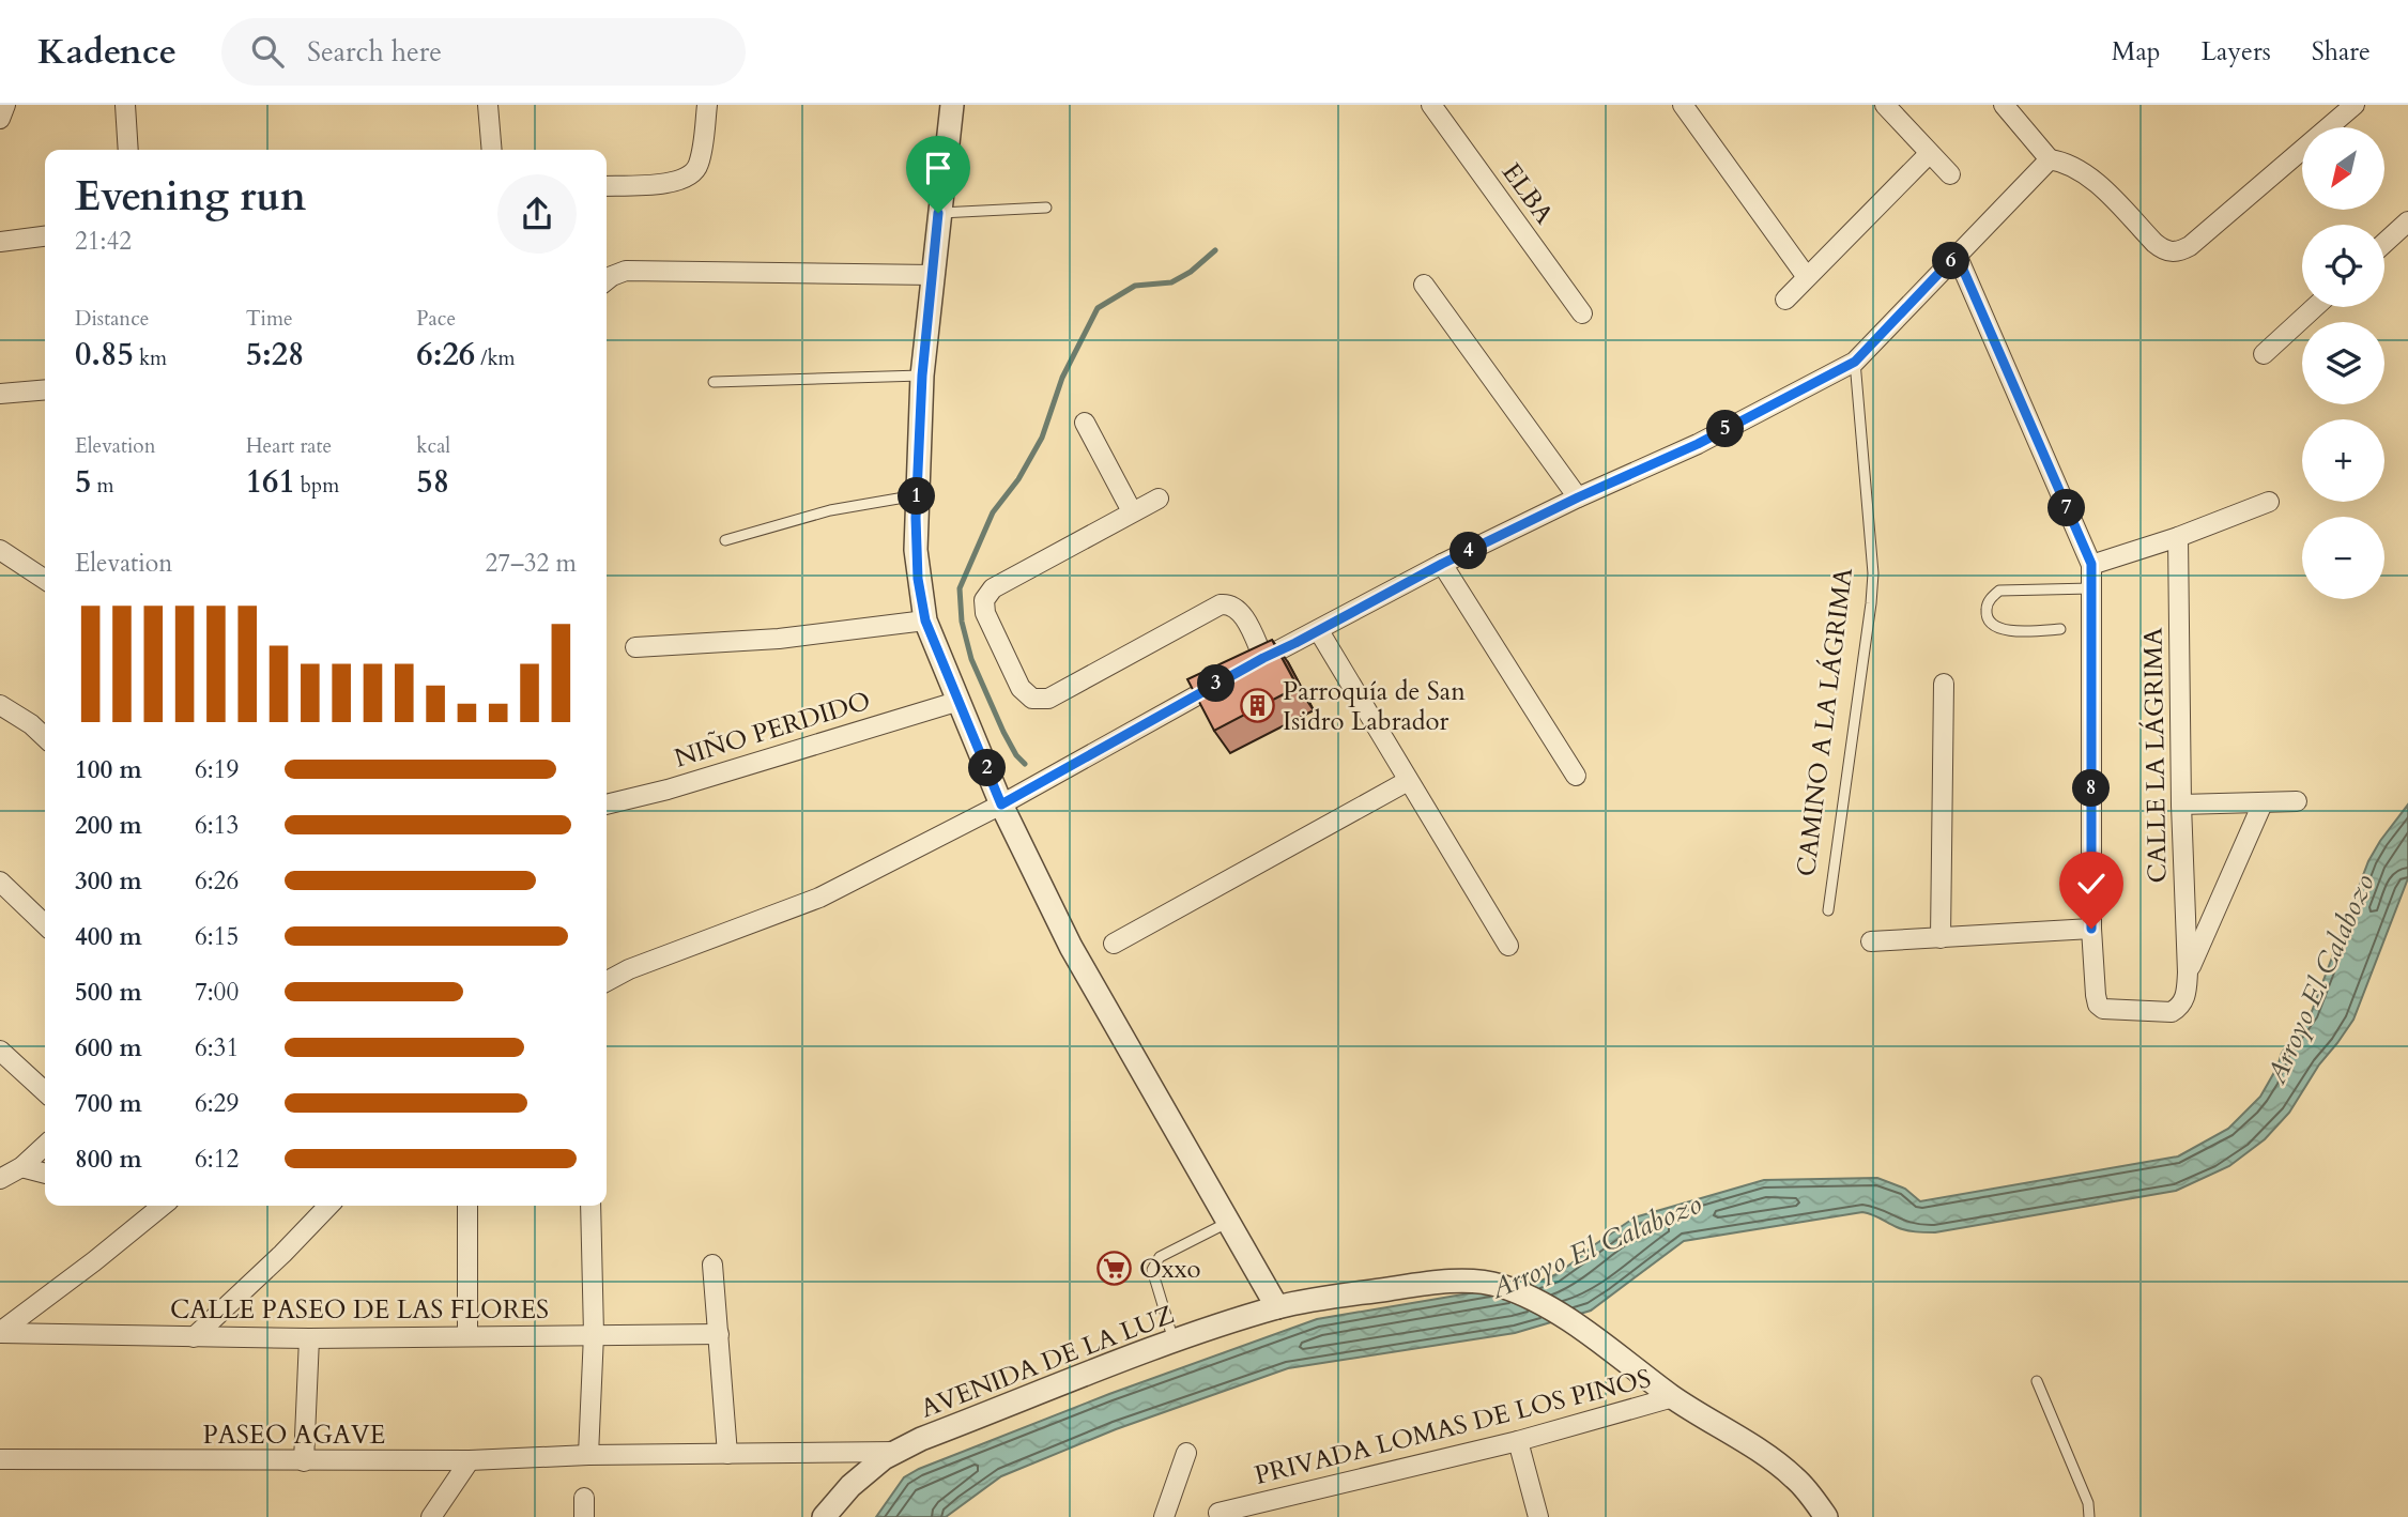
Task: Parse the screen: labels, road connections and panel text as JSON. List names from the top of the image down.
{
  "streets": {
    "street": [
      "ELBA",
      "NIÑO PERDIDO",
      "CALLE LA LÁGRIMA",
      "CALLE PASEO DE LAS FLORES",
      "AVENIDA DE LA LUZ",
      "PRIVADA LOMAS DE LOS PINOS",
      "PASEO AGAVE"
    ],
    "lane": ["CAMINO A LA LÁGRIMA"]
  },
  "crossings": [
    ["AVENIDA DE LA LUZ", "PRIVADA LOMAS DE LOS PINOS"],
    ["AVENIDA DE LA LUZ", "PASEO AGAVE"]
  ],
  "water": ["Arroyo El Calabozo"],
  "places": {
    "building": ["Parroquía de San Isidro Labrador"],
    "supermarket": ["Oxxo"]
  },
  "north": "bottom left",
  "page": {
    "header": "Kadence",
    "search": "Search here",
    "nav": ["Map", "Layers", "Share"],
    "map_buttons": ["+", "−"],
    "heading": ["Evening run", "21:42"],
    "pins": [
      "6",
      "5",
      "1",
      "7",
      "4",
      "3",
      "2",
      "8"
    ],
    "stats": [
      ["Distance", "0.85 km"],
      ["Time", "5:28"],
      ["Pace", "6:26 /km"],
      ["Elevation", "5 m"],
      ["Heart rate", "161 bpm"],
      ["kcal", "58"]
    ],
    "chart": ["Elevation", "27–32 m"],
    "list": [
      {
        "name": "100 m",
        "note": "6:19"
      },
      {
        "name": "200 m",
        "note": "6:13"
      },
      {
        "name": "300 m",
        "note": "6:26"
      },
      {
        "name": "400 m",
        "note": "6:15"
      },
      {
        "name": "500 m",
        "note": "7:00"
      },
      {
        "name": "600 m",
        "note": "6:31"
      },
      {
        "name": "700 m",
        "note": "6:29"
      },
      {
        "name": "800 m",
        "note": "6:12"
      }
    ]
  }
}
